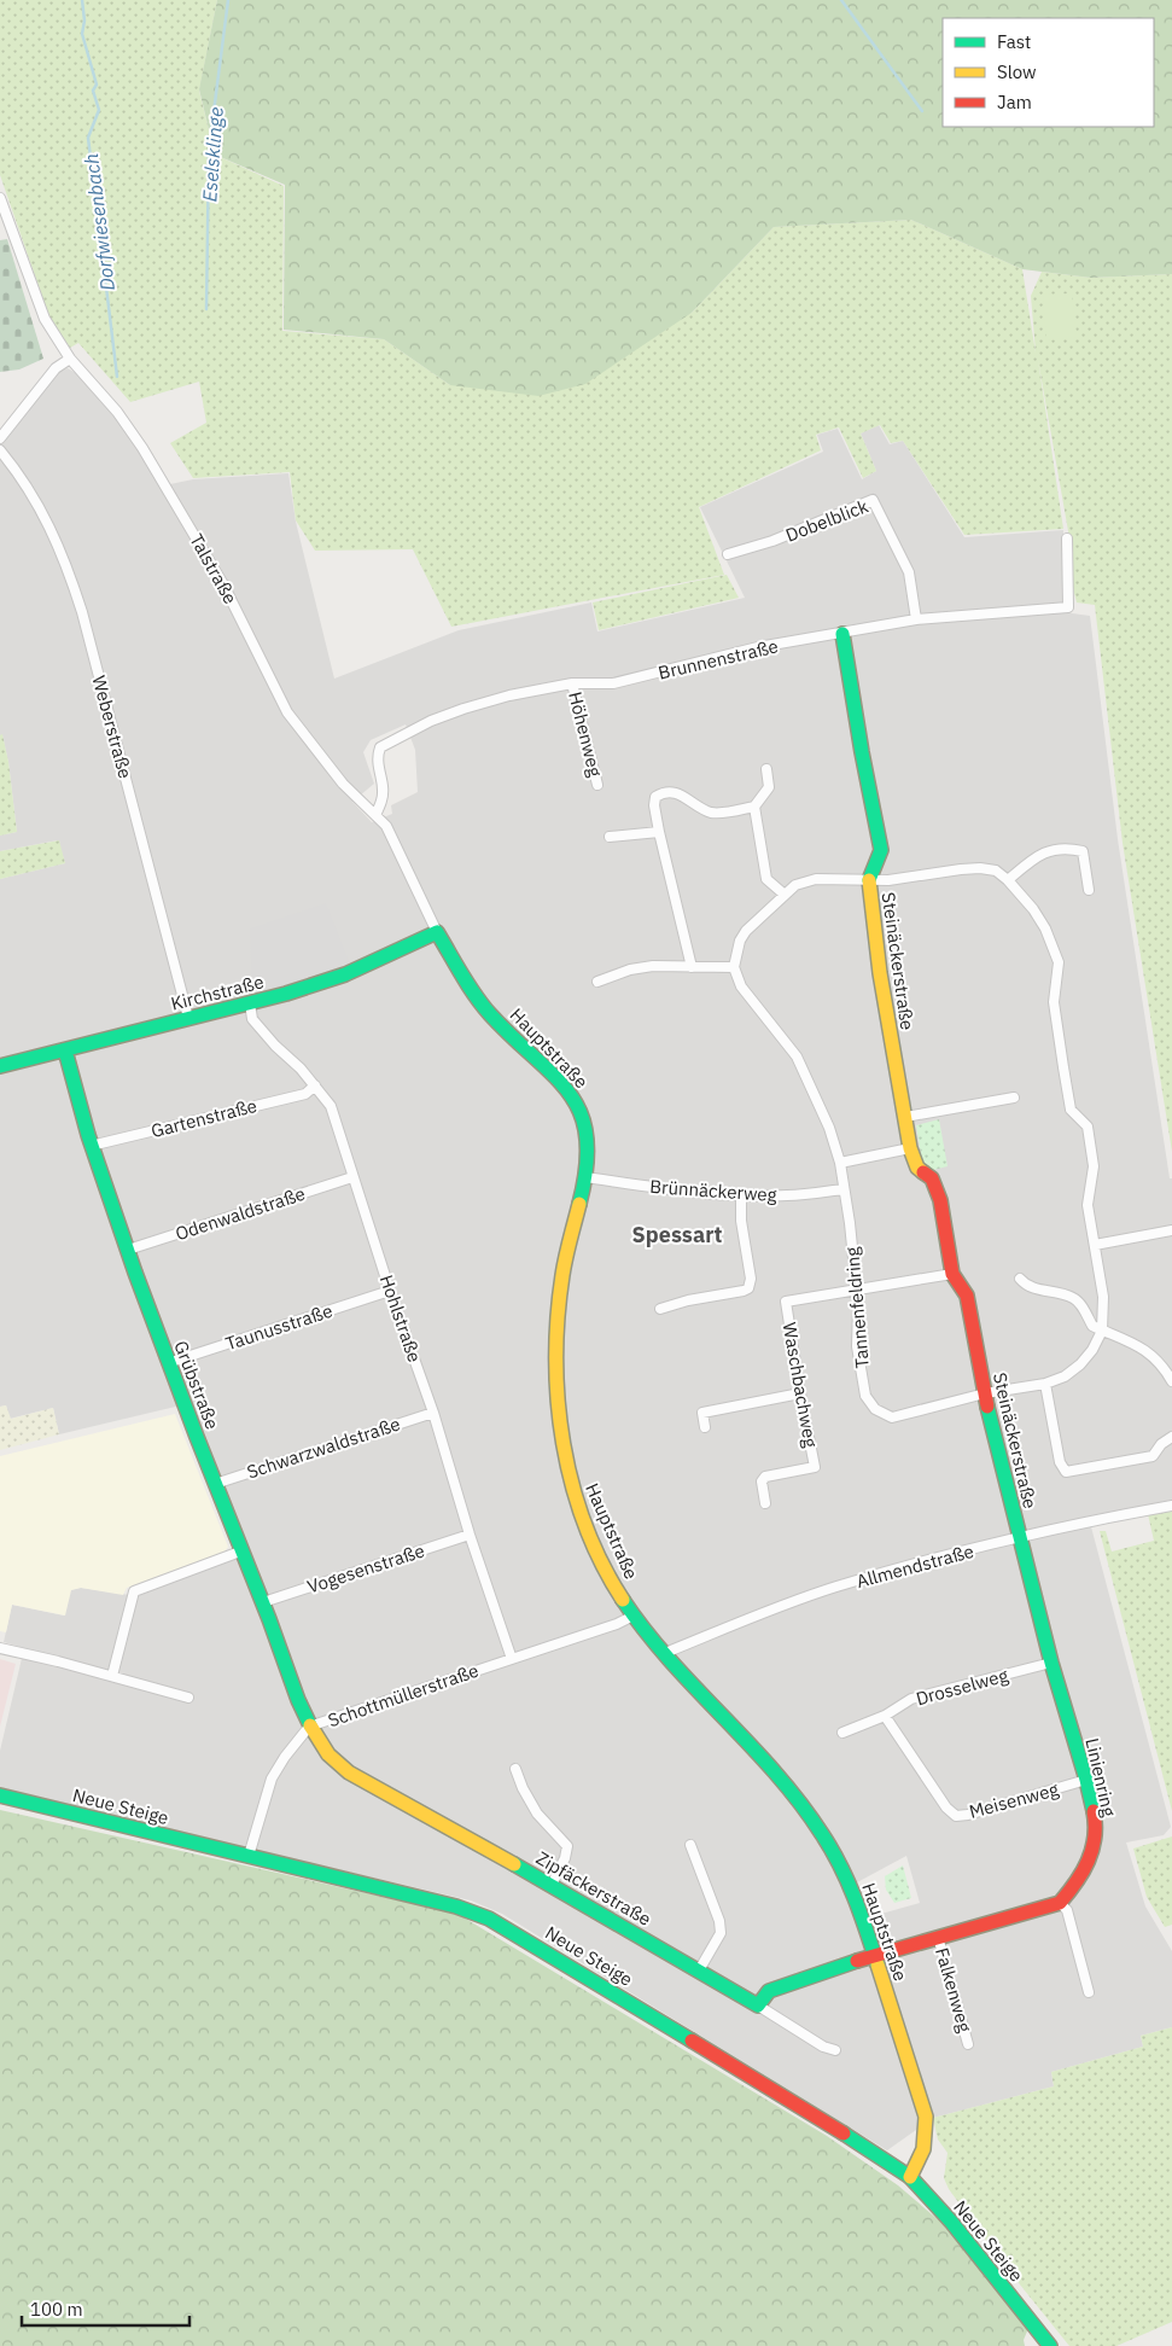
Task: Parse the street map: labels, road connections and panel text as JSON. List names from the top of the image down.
{
  "streets": {
    "street": [
      "Dobelblick",
      "Talstraße",
      "Brunnenstraße",
      "Weberstraße",
      "Höhenweg",
      "Steinäckerstraße",
      "Kirchstraße",
      "Hauptstraße",
      "Gartenstraße",
      "Brünnäckerweg",
      "Odenwaldstraße",
      "Tannenfeldring",
      "Hohlstraße",
      "Taunusstraße",
      "Grübstraße",
      "Waschbachweg",
      "Schwarzwaldstraße",
      "Allmendstraße",
      "Vogesenstraße",
      "Drosselweg",
      "Schottmüllerstraße",
      "Linienring",
      "Meisenweg",
      "Neue Steige",
      "Zipfäckerstraße",
      "Falkenweg"
    ]
  },
  "crossings": [
    ["Dobelblick", "Brunnenstraße"],
    ["Talstraße", "Brunnenstraße"],
    ["Talstraße", "Kirchstraße"],
    ["Talstraße", "Hauptstraße"],
    ["Brunnenstraße", "Höhenweg"],
    ["Brunnenstraße", "Steinäckerstraße"],
    ["Weberstraße", "Kirchstraße"],
    ["Steinäckerstraße", "Tannenfeldring"],
    ["Steinäckerstraße", "Allmendstraße"],
    ["Steinäckerstraße", "Linienring"],
    ["Kirchstraße", "Hauptstraße"],
    ["Kirchstraße", "Hohlstraße"],
    ["Kirchstraße", "Grübstraße"],
    ["Hauptstraße", "Brünnäckerweg"],
    ["Hauptstraße", "Allmendstraße"],
    ["Hauptstraße", "Schottmüllerstraße"],
    ["Hauptstraße", "Neue Steige"],
    ["Gartenstraße", "Hohlstraße"],
    ["Gartenstraße", "Grübstraße"],
    ["Brünnäckerweg", "Tannenfeldring"],
    ["Odenwaldstraße", "Hohlstraße"],
    ["Odenwaldstraße", "Grübstraße"],
    ["Tannenfeldring", "Waschbachweg"],
    ["Hohlstraße", "Taunusstraße"],
    ["Hohlstraße", "Schwarzwaldstraße"],
    ["Hohlstraße", "Vogesenstraße"],
    ["Hohlstraße", "Schottmüllerstraße"],
    ["Taunusstraße", "Grübstraße"],
    ["Grübstraße", "Schwarzwaldstraße"],
    ["Grübstraße", "Vogesenstraße"],
    ["Grübstraße", "Schottmüllerstraße"],
    ["Grübstraße", "Zipfäckerstraße"],
    ["Allmendstraße", "Linienring"],
    ["Drosselweg", "Linienring"],
    ["Drosselweg", "Meisenweg"],
    ["Schottmüllerstraße", "Neue Steige"],
    ["Schottmüllerstraße", "Zipfäckerstraße"],
    ["Linienring", "Meisenweg"]
  ],
  "districts": ["Spessart"],
  "water": ["Eselsklinge", "Dorfwiesenbach"],
  "legend": ["Fast", "Slow", "Jam"],
  "scale_bar": "100 m"
}
